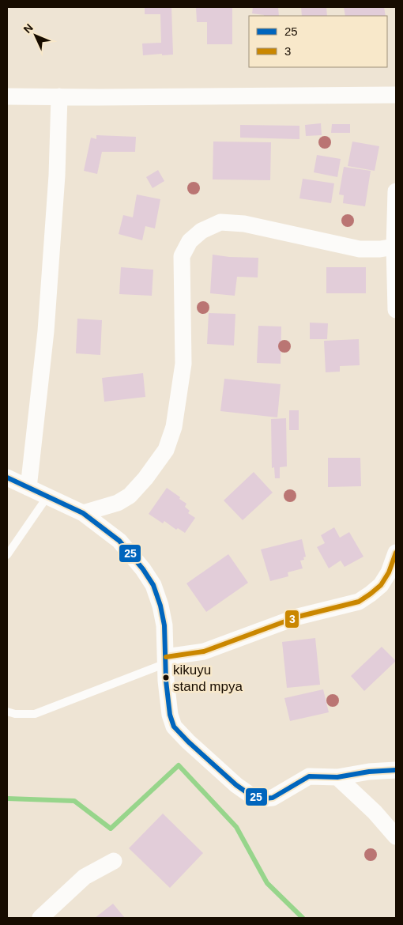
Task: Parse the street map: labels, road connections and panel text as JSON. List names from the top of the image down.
{
  "places": ["kikuyu stand mpya"],
  "lines": ["transit line 25", "transit line 3"],
  "legend": ["25", "3"],
  "north": "top left"
}
